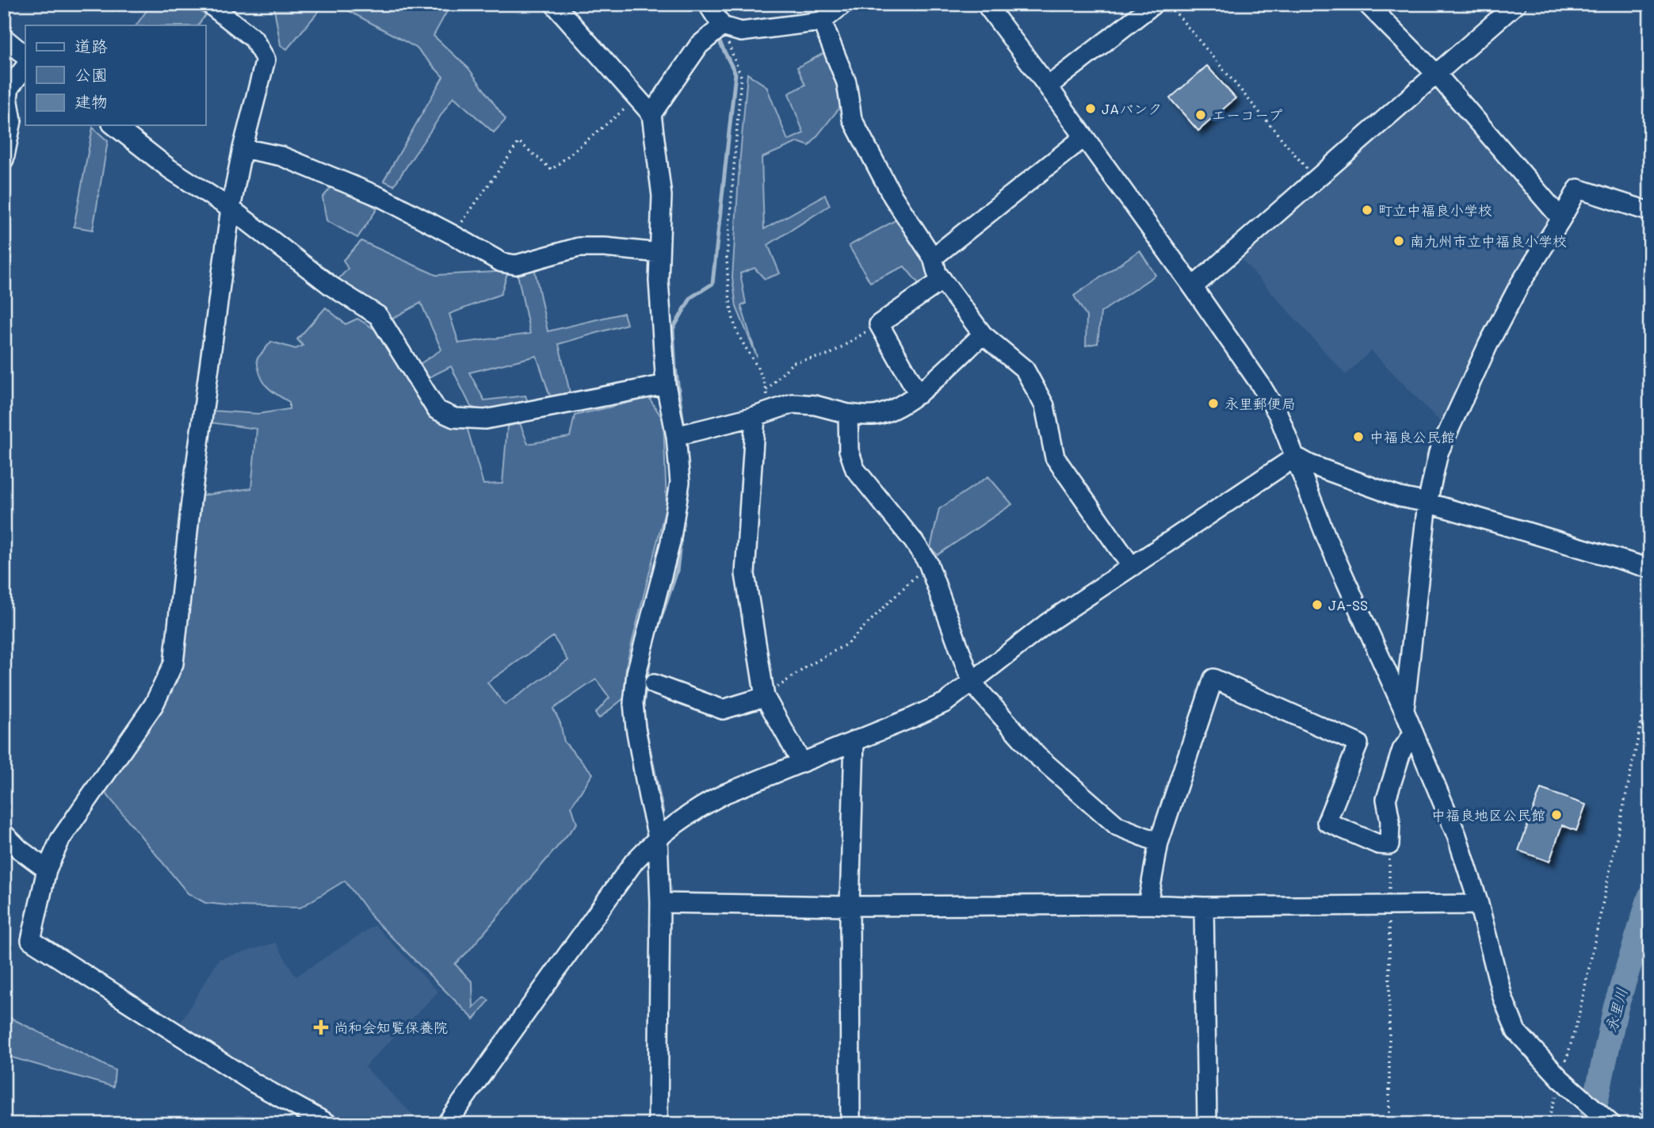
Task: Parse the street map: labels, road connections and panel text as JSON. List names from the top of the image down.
{
  "water": ["永里川"],
  "places": {
    "other": [
      "JAバンク",
      "エーコープ",
      "町立中福良小学校",
      "南九州市立中福良小学校",
      "永里郵便局",
      "中福良公民館",
      "JA-SS",
      "中福良地区公民館"
    ],
    "health": ["尚和会知覧保養院"]
  },
  "legend": ["道路", "公園", "建物"]
}
